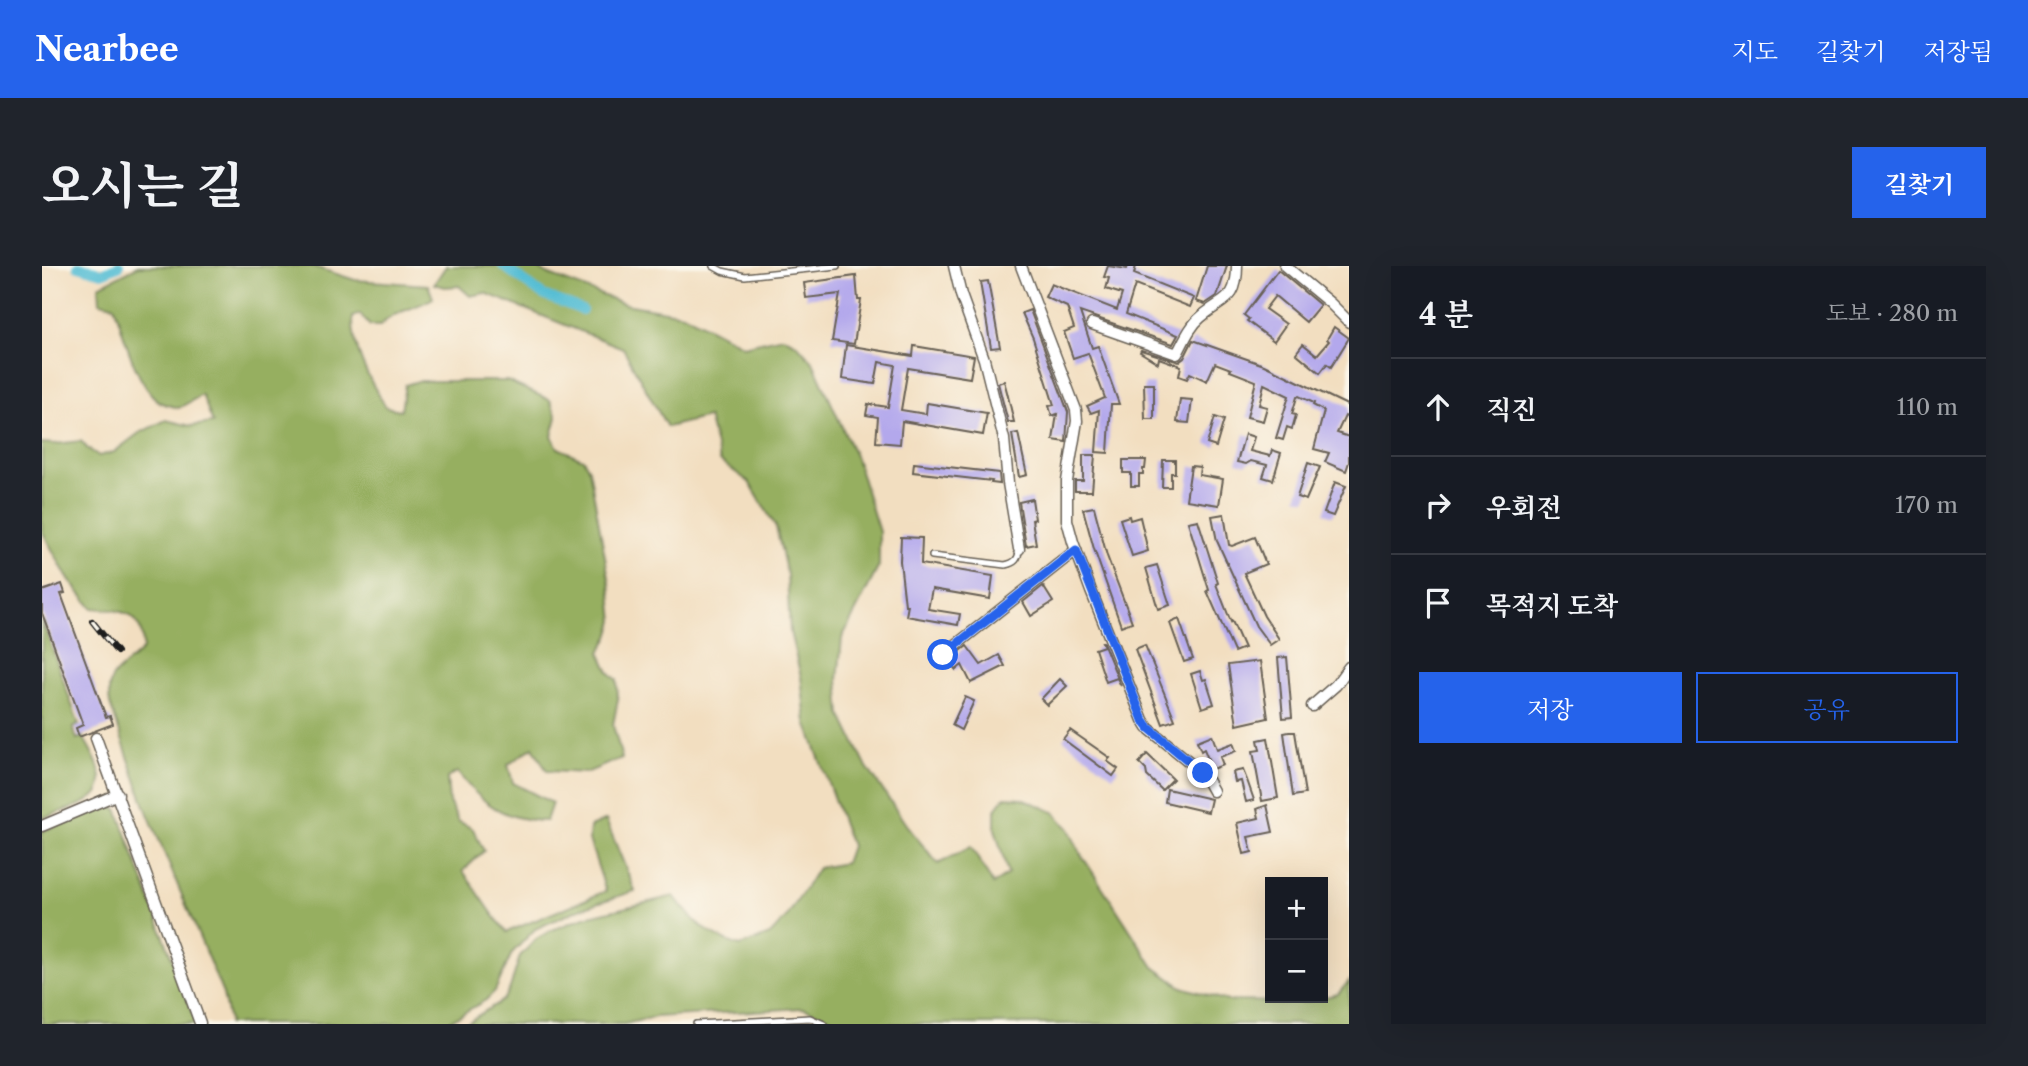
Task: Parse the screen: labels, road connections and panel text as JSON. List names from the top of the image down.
{
  "page": {
    "header": "Nearbee",
    "nav": ["지도", "길찾기", "저장됨"],
    "title": "오시는 길",
    "buttons": [
      "길찾기",
      ["저장", "공유"]
    ],
    "heading": ["4 분", "도보 · 280 m"],
    "list": [
      ["직진", "110 m"],
      ["우회전", "170 m"],
      "목적지 도착"
    ],
    "map_buttons": ["+", "−"]
  }
}
